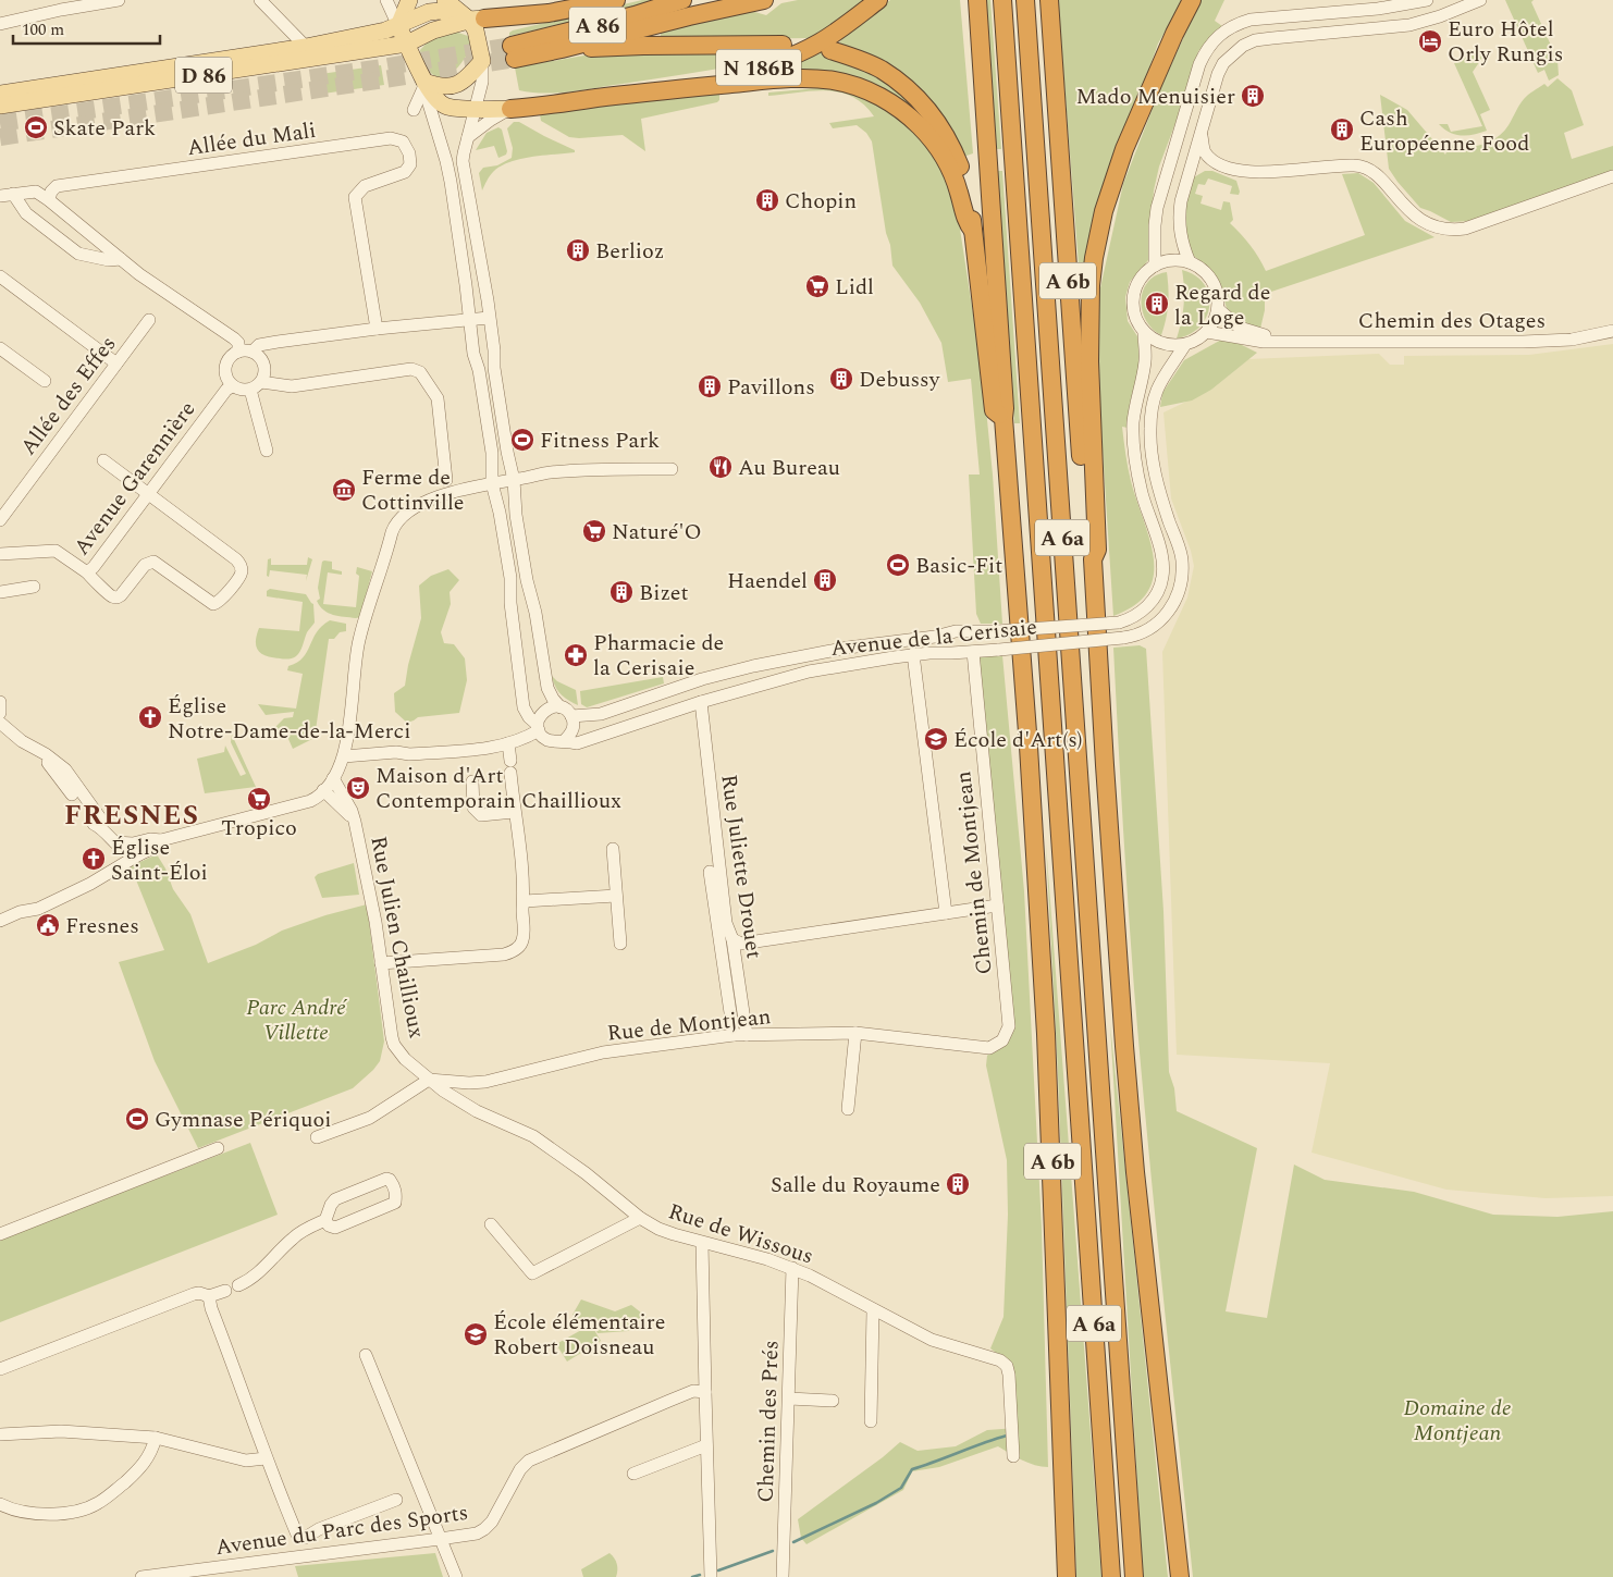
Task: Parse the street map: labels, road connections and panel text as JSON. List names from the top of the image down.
{
  "streets": {
    "highway": [
      "A 86",
      "N 186B",
      "A 6b",
      "A 6a"
    ],
    "main road": ["D 86"],
    "street": [
      "Allée du Mali",
      "Chemin des Otages",
      "Allée des Effes",
      "Avenue Garennière",
      "Avenue de la Cerisaie",
      "Rue Juliette Drouet",
      "Chemin de Montjean",
      "Rue Julien Chaillioux",
      "Rue de Montjean",
      "Rue de Wissous",
      "Chemin des Prés",
      "Avenue du Parc des Sports"
    ]
  },
  "crossings": [
    ["Chemin des Otages", "Avenue de la Cerisaie"],
    ["Avenue de la Cerisaie", "Rue Juliette Drouet"],
    ["Avenue de la Cerisaie", "Chemin de Montjean"],
    ["Rue Juliette Drouet", "Rue de Montjean"],
    ["Chemin de Montjean", "Rue de Montjean"],
    ["Rue Julien Chaillioux", "Rue de Montjean"],
    ["Rue Julien Chaillioux", "Rue de Wissous"],
    ["Rue de Montjean", "Rue de Wissous"],
    ["Rue de Wissous", "Chemin des Prés"]
  ],
  "districts": ["FRESNES"],
  "parks": ["Parc André Villette", "Domaine de Montjean"],
  "places": {
    "hotel": ["Euro Hôtel Orly Rungis"],
    "building": [
      "Mado Menuisier",
      "Cash Européenne Food",
      "Chopin",
      "Berlioz",
      "Regard de la Loge",
      "Debussy",
      "Pavillons",
      "Haendel",
      "Bizet",
      "Salle du Royaume"
    ],
    "sports": [
      "Skate Park",
      "Fitness Park",
      "Basic-Fit",
      "Gymnase Périquoi"
    ],
    "supermarket": ["Lidl", "Naturé'O", "Tropico"],
    "restaurant": ["Au Bureau"],
    "museum": ["Ferme de Cottinville"],
    "pharmacy": ["Pharmacie de la Cerisaie"],
    "church": ["Église Notre-Dame-de-la-Merci", "Église Saint-Éloi"],
    "school or university": ["École d'Art(s)", "École élémentaire Robert Doisneau"],
    "theatre": ["Maison d'Art Contemporain Chaillioux"],
    "public building": ["Fresnes"]
  },
  "scale_bar": "100 m"
}
